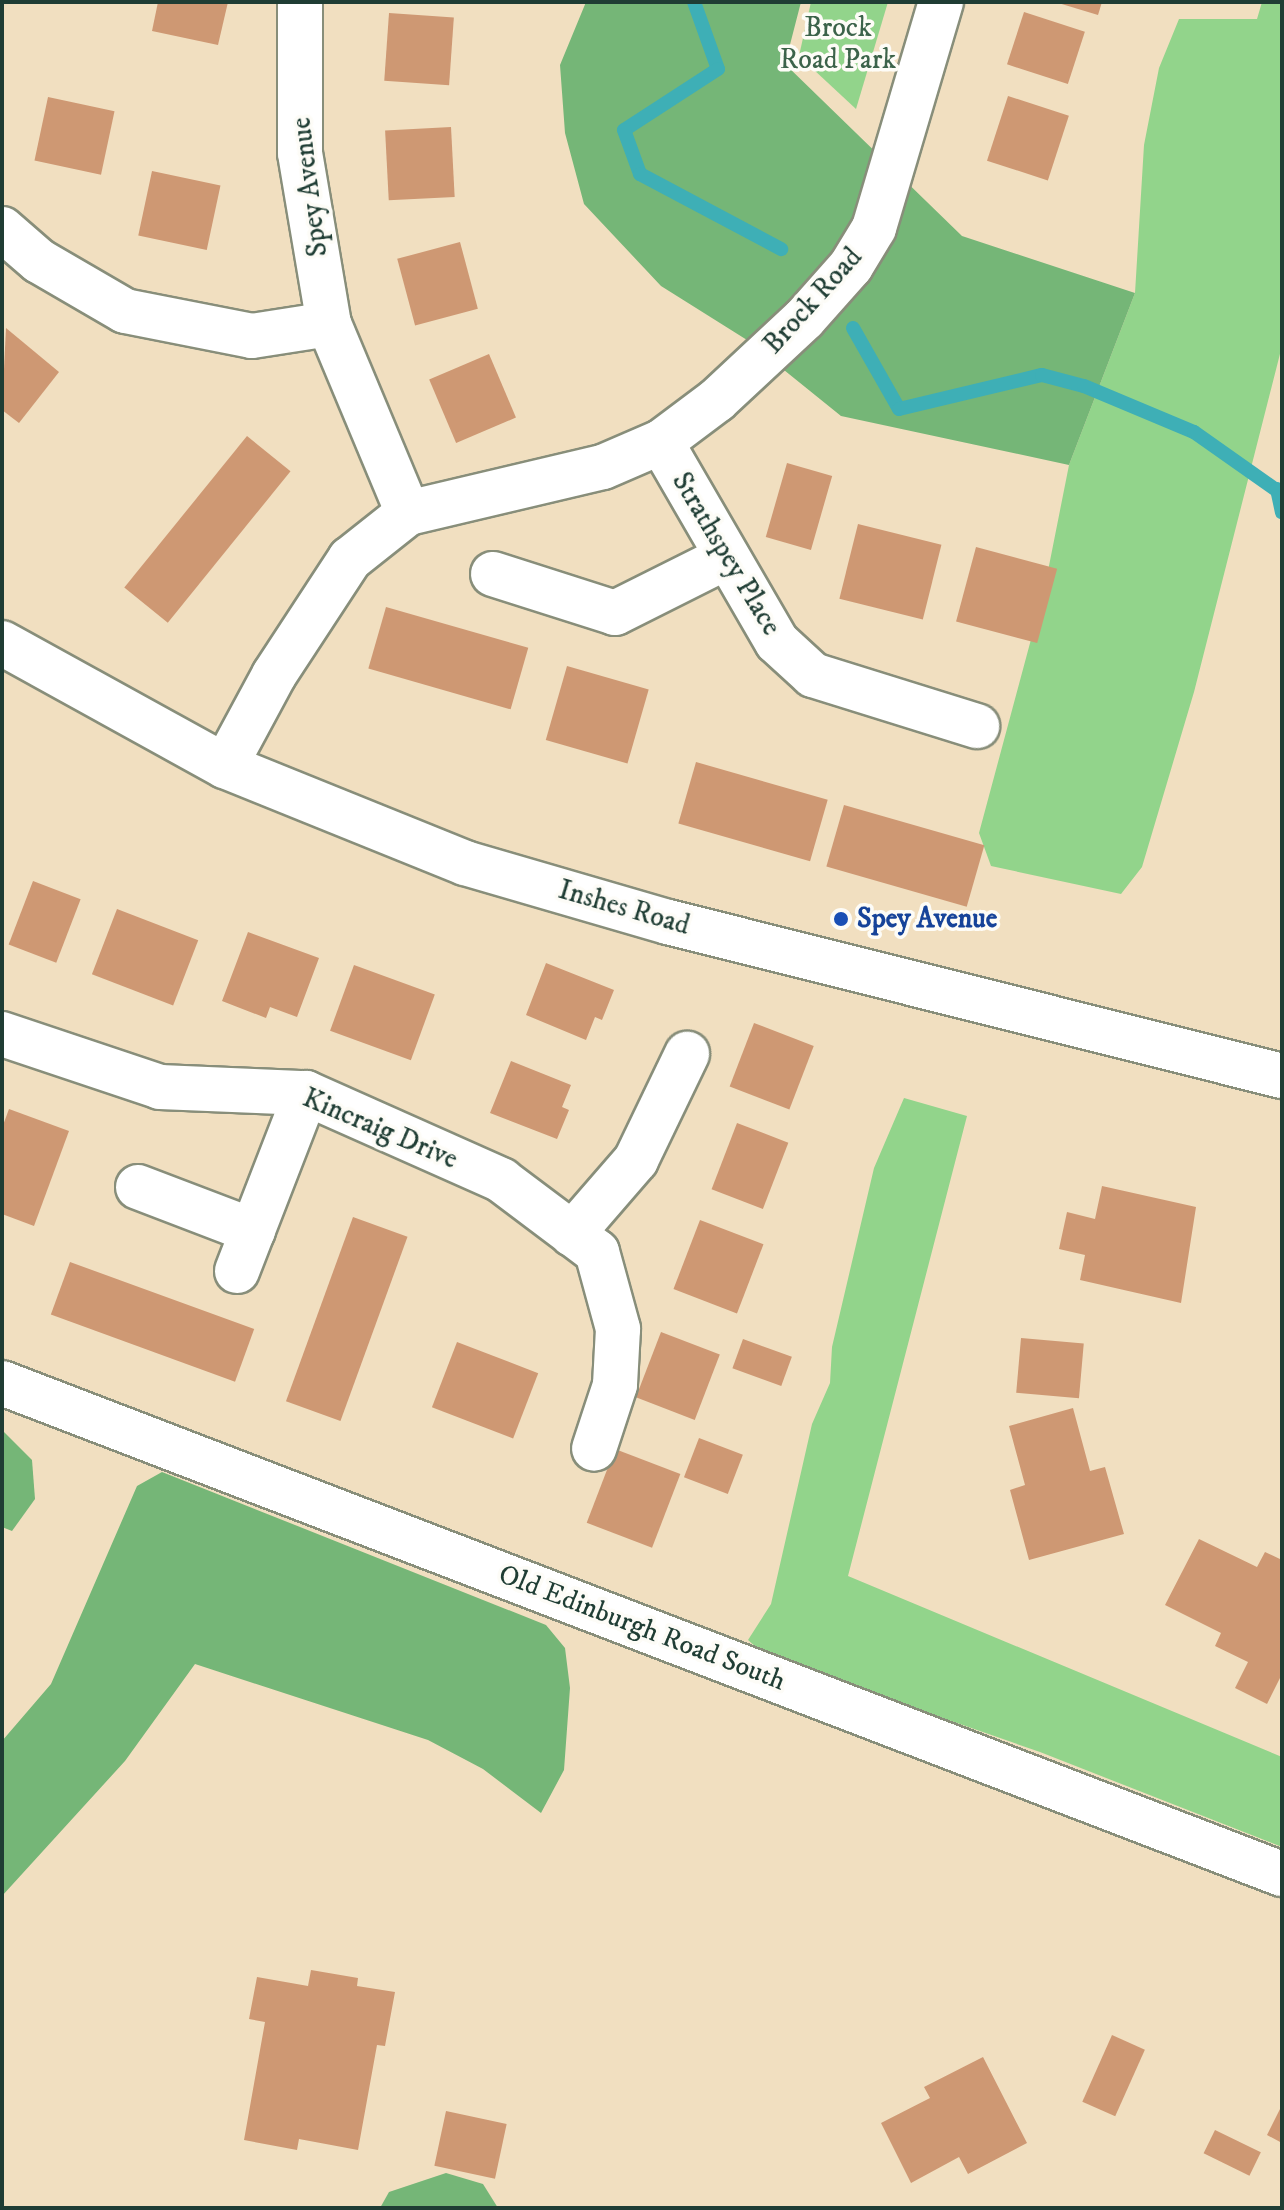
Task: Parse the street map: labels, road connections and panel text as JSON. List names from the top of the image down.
{
  "streets": {
    "street": [
      "Spey Avenue",
      "Brock Road",
      "Strathspey Place",
      "Inshes Road",
      "Kincraig Drive",
      "Old Edinburgh Road South"
    ]
  },
  "crossings": [
    ["Spey Avenue", "Brock Road"],
    ["Brock Road", "Strathspey Place"]
  ],
  "parks": ["Brock Road Park"],
  "places": ["Spey Avenue"]
}
